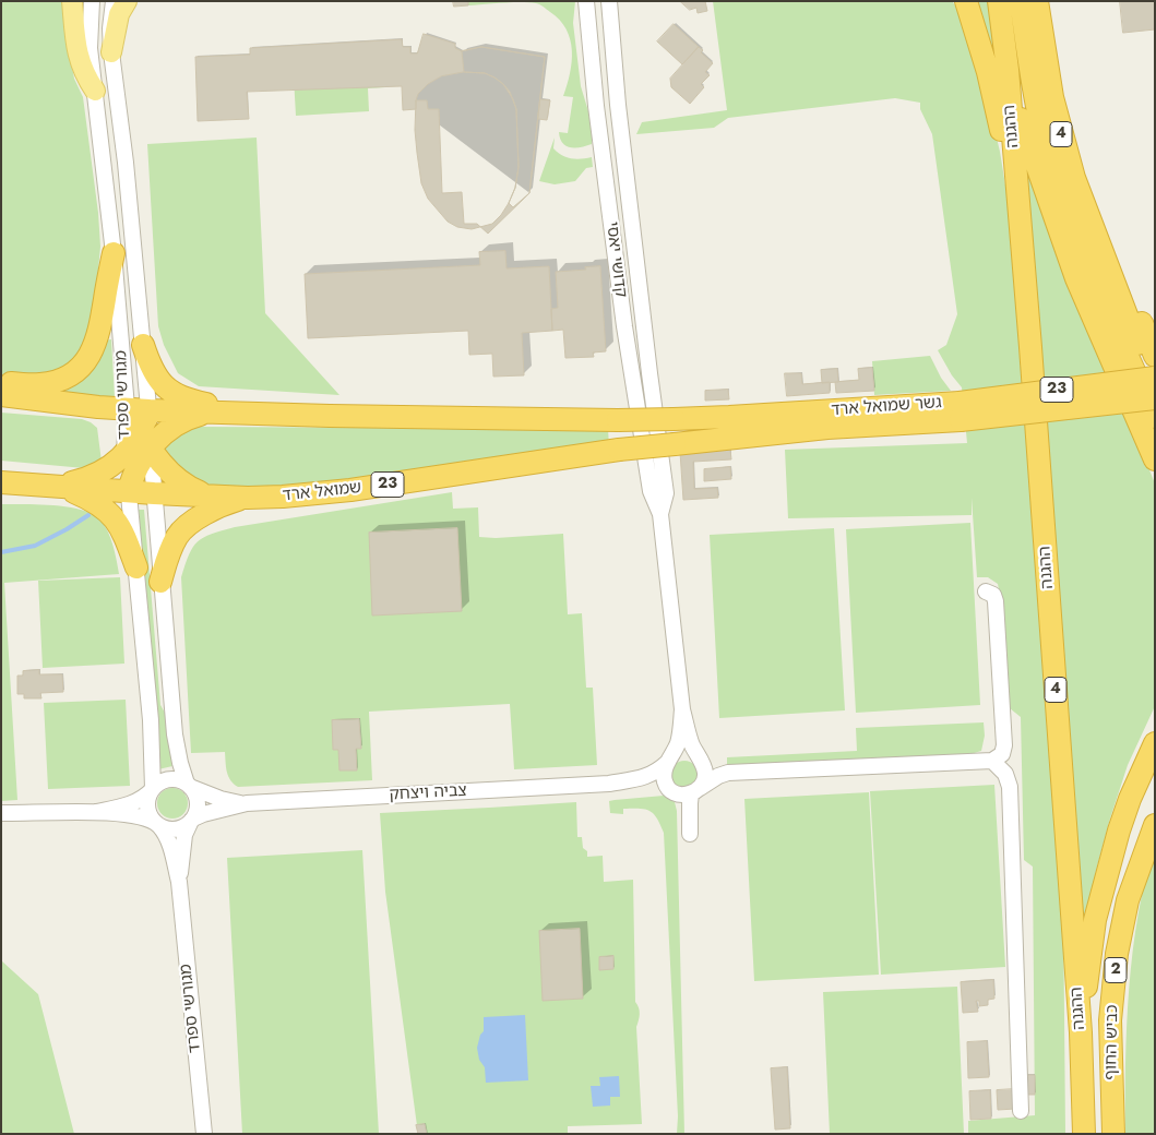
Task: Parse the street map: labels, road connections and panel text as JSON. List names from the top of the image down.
{
  "streets": {
    "highway": [
      "ההגנה",
      "4",
      "23",
      "גשר שמואל ארד",
      "שמואל ארד",
      "2",
      "כביש החוף"
    ],
    "street": ["קדושי יאסי", "מגורשי ספרד", "צביה ויצחק"]
  },
  "crossings": [
    ["ההגנה", "כביש החוף"],
    ["קדושי יאסי", "צביה ויצחק"],
    ["23", "מגורשי ספרד"],
    ["23", "גשר שמואל ארד"],
    ["23", "שמואל ארד"],
    ["מגורשי ספרד", "שמואל ארד"],
    ["מגורשי ספרד", "צביה ויצחק"],
    ["גשר שמואל ארד", "שמואל ארד"]
  ]
}
